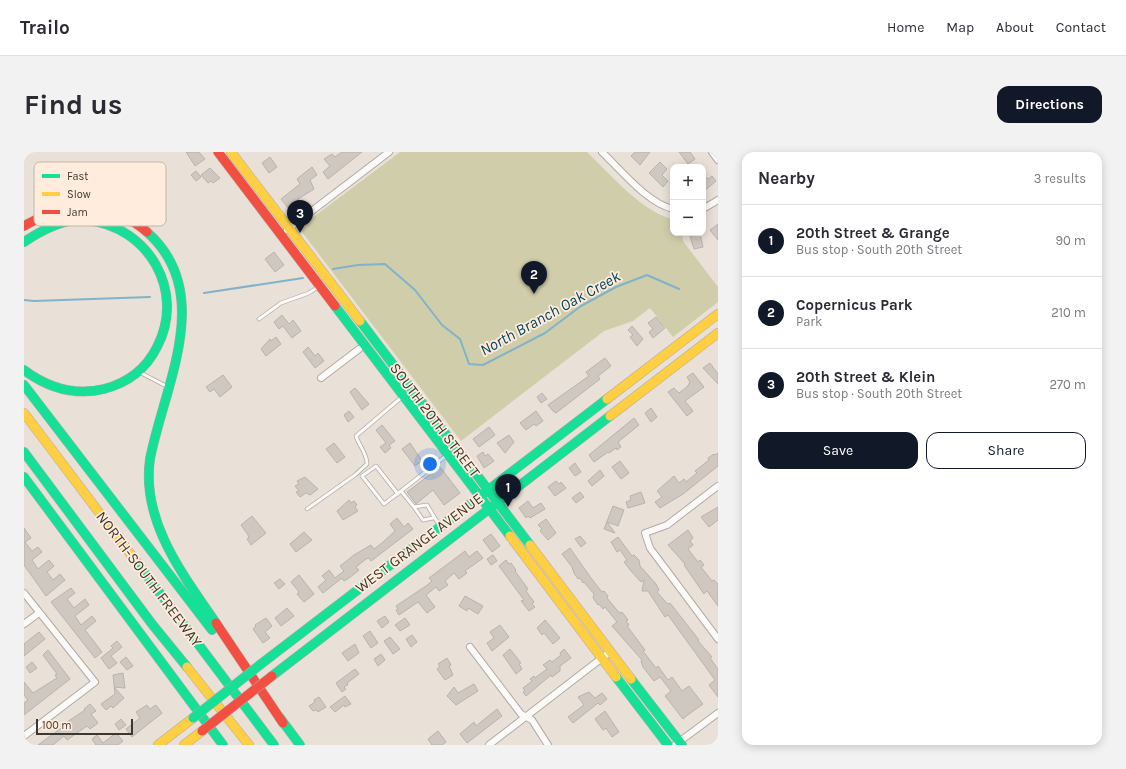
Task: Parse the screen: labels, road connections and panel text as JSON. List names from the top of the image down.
{
  "streets": {
    "main road": ["SOUTH 20TH STREET", "WEST GRANGE AVENUE", "NORTH-SOUTH FREEWAY"]
  },
  "crossings": [
    ["SOUTH 20TH STREET", "WEST GRANGE AVENUE"]
  ],
  "water": ["North Branch Oak Creek"],
  "legend": ["Fast", "Slow", "Jam"],
  "scale_bar": "100 m",
  "page": {
    "header": "Trailo",
    "nav": [
      "Home",
      "Map",
      "About",
      "Contact"
    ],
    "buttons": [
      "Directions",
      ["Save", "Share"]
    ],
    "title": "Find us",
    "heading": ["Nearby", "3 results"],
    "map_buttons": ["+", "−"],
    "pins": ["3", "2", "1"],
    "list": [
      {
        "mark": "1",
        "name": "20th Street & Grange",
        "note": "Bus stop · South 20th Street",
        "value": "90 m"
      },
      {
        "mark": "2",
        "name": "Copernicus Park",
        "note": "Park",
        "value": "210 m"
      },
      {
        "mark": "3",
        "name": "20th Street & Klein",
        "note": "Bus stop · South 20th Street",
        "value": "270 m"
      }
    ],
    "scale": "100 m"
  }
}
